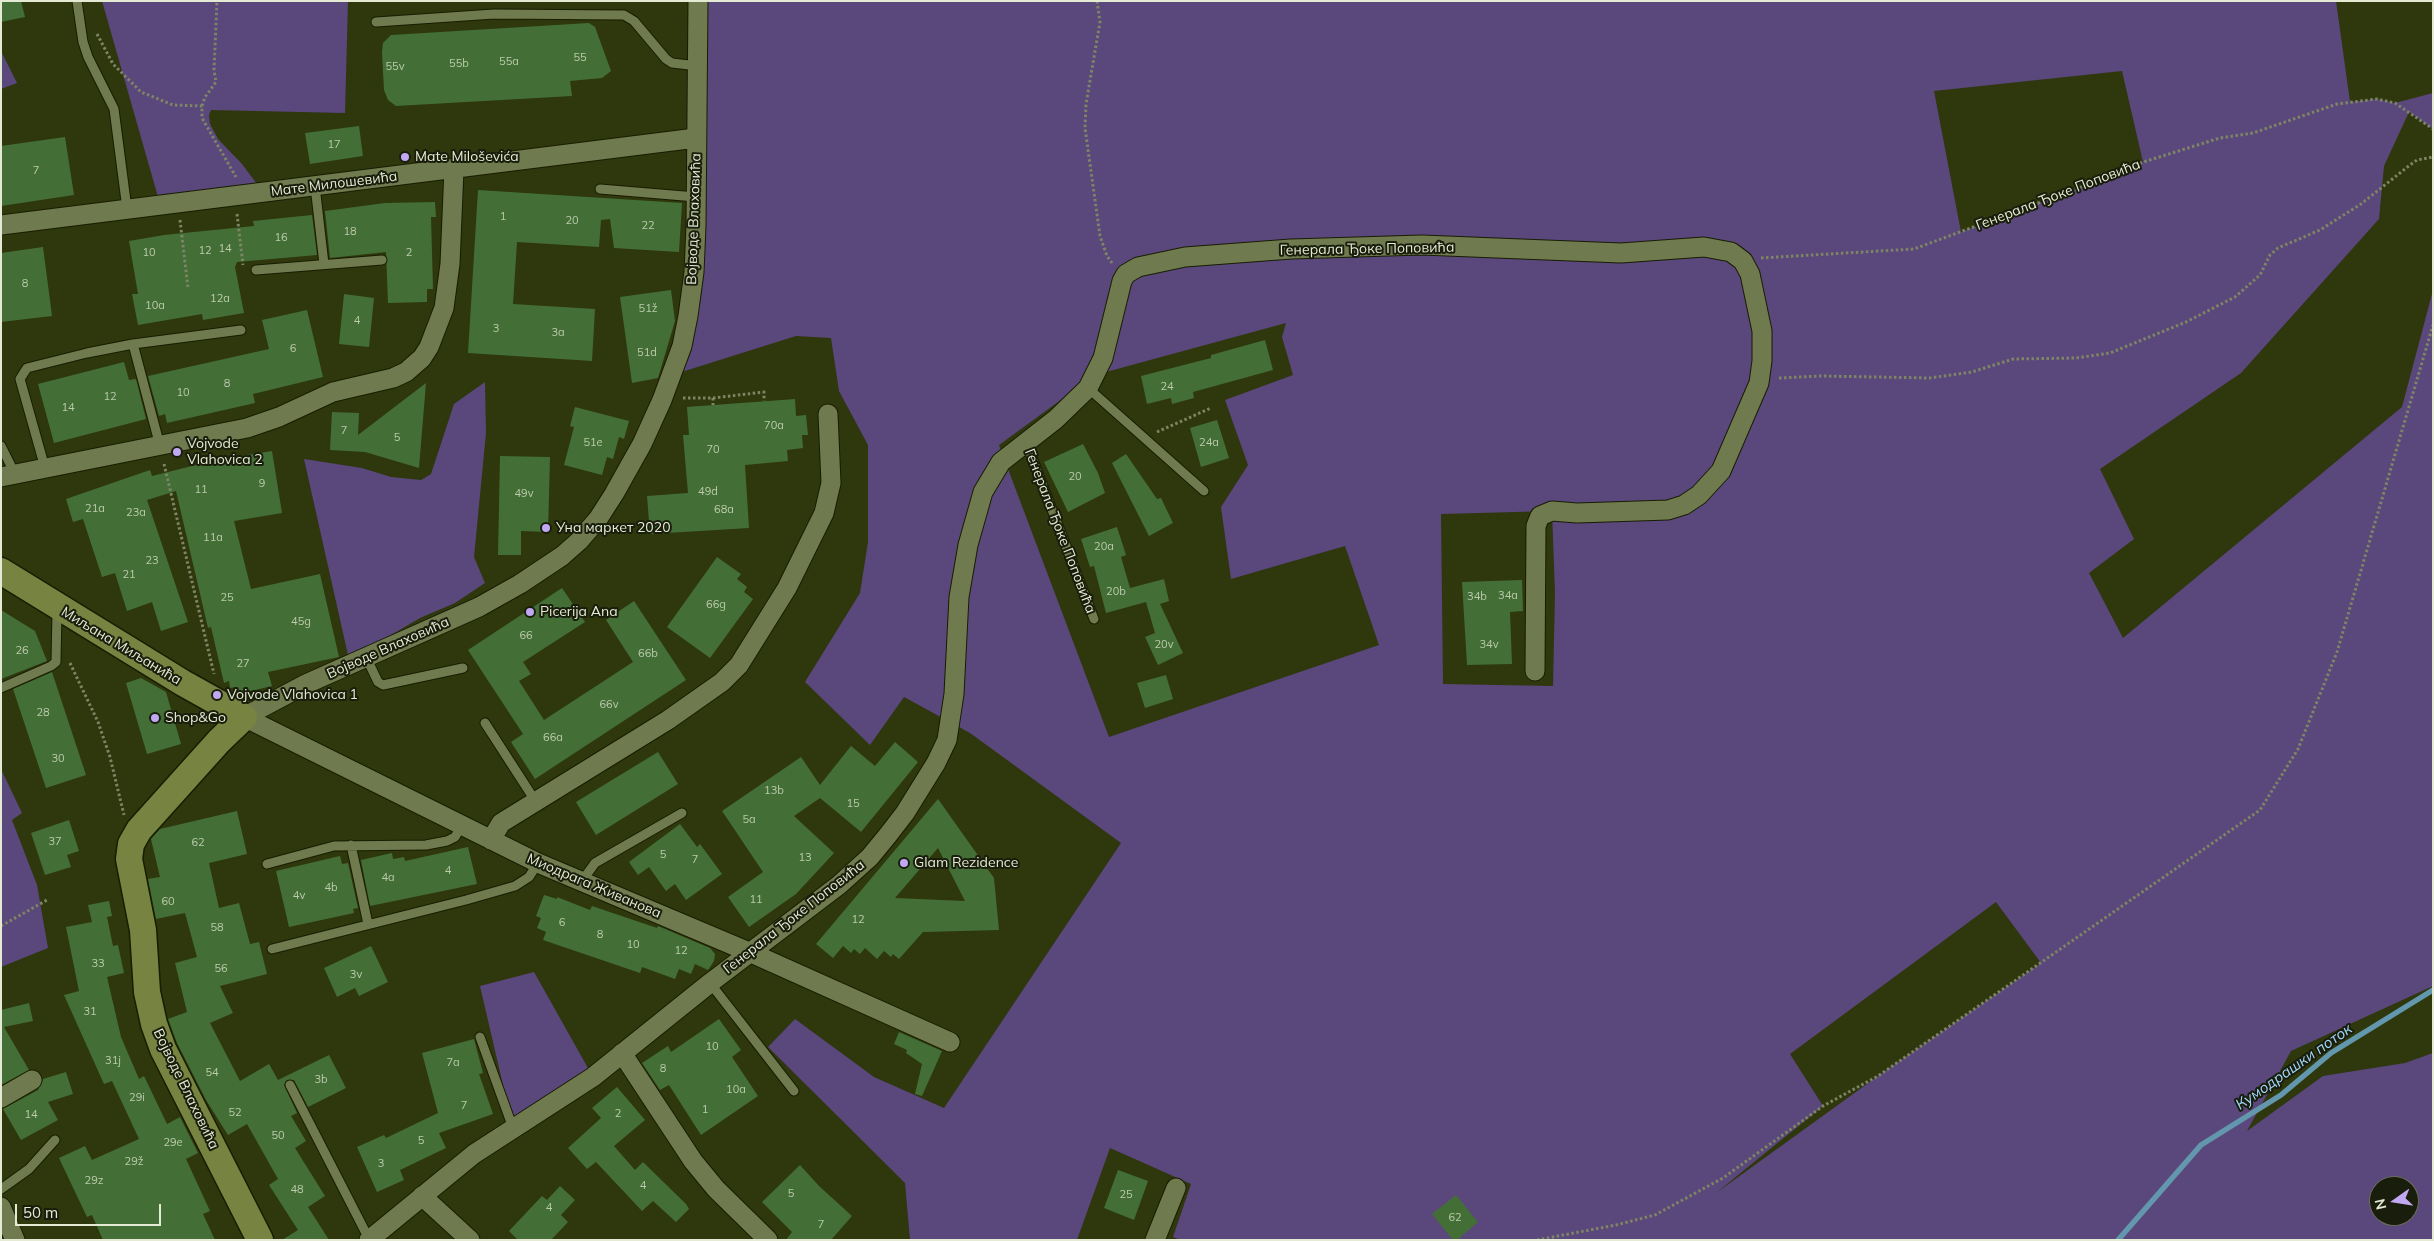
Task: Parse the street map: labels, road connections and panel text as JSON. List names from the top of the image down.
{
  "streets": {
    "street": [
      "Мате Милошевића",
      "Генерала Ђоке Поповића",
      "Војводе Влаховића",
      "Миљана Миљанића",
      "Миодрага Живанова"
    ]
  },
  "crossings": [
    ["Мате Милошевића", "Војводе Влаховића"],
    ["Генерала Ђоке Поповића", "Миодрага Живанова"],
    ["Војводе Влаховића", "Миљана Миљанића"],
    ["Војводе Влаховића", "Миодрага Живанова"],
    ["Миљана Миљанића", "Миодрага Живанова"]
  ],
  "water": ["Кумодрашки поток"],
  "places": [
    "Mate Miloševića",
    "Vojvode Vlahovica 2",
    "Уна маркет 2020",
    "Picerija Ana",
    "Vojvode Vlahovica 1",
    "Shop&Go",
    "Glam Rezidence"
  ],
  "house_numbers": [
    "55",
    "55a",
    "55b",
    "55v",
    "17",
    "7",
    "1",
    "20",
    "22",
    "18",
    "16",
    "14",
    "12",
    "10",
    "2",
    "8",
    "12a",
    "10a",
    "51ž",
    "4",
    "3",
    "3a",
    "6",
    "51d",
    "8",
    "24",
    "10",
    "12",
    "14",
    "70a",
    "7",
    "5",
    "51e",
    "24a",
    "70",
    "20",
    "9",
    "11",
    "49d",
    "49v",
    "21a",
    "68a",
    "23a",
    "11a",
    "20a",
    "23",
    "21",
    "20b",
    "34a",
    "34b",
    "25",
    "66g",
    "45g",
    "66",
    "20v",
    "34v",
    "26",
    "66b",
    "27",
    "66v",
    "28",
    "66a",
    "30",
    "13b",
    "15",
    "5a",
    "37",
    "62",
    "5",
    "13",
    "7",
    "4",
    "4a",
    "4b",
    "4v",
    "11",
    "60",
    "12",
    "6",
    "58",
    "8",
    "10",
    "12",
    "33",
    "56",
    "3v",
    "31",
    "10",
    "31j",
    "7a",
    "8",
    "54",
    "3b",
    "10a",
    "29i",
    "7",
    "1",
    "52",
    "2",
    "14",
    "50",
    "5",
    "29e",
    "29ž",
    "3",
    "29z",
    "4",
    "48",
    "5",
    "25",
    "4",
    "62",
    "7"
  ],
  "scale_bar": "50 m",
  "north": "left"
}
